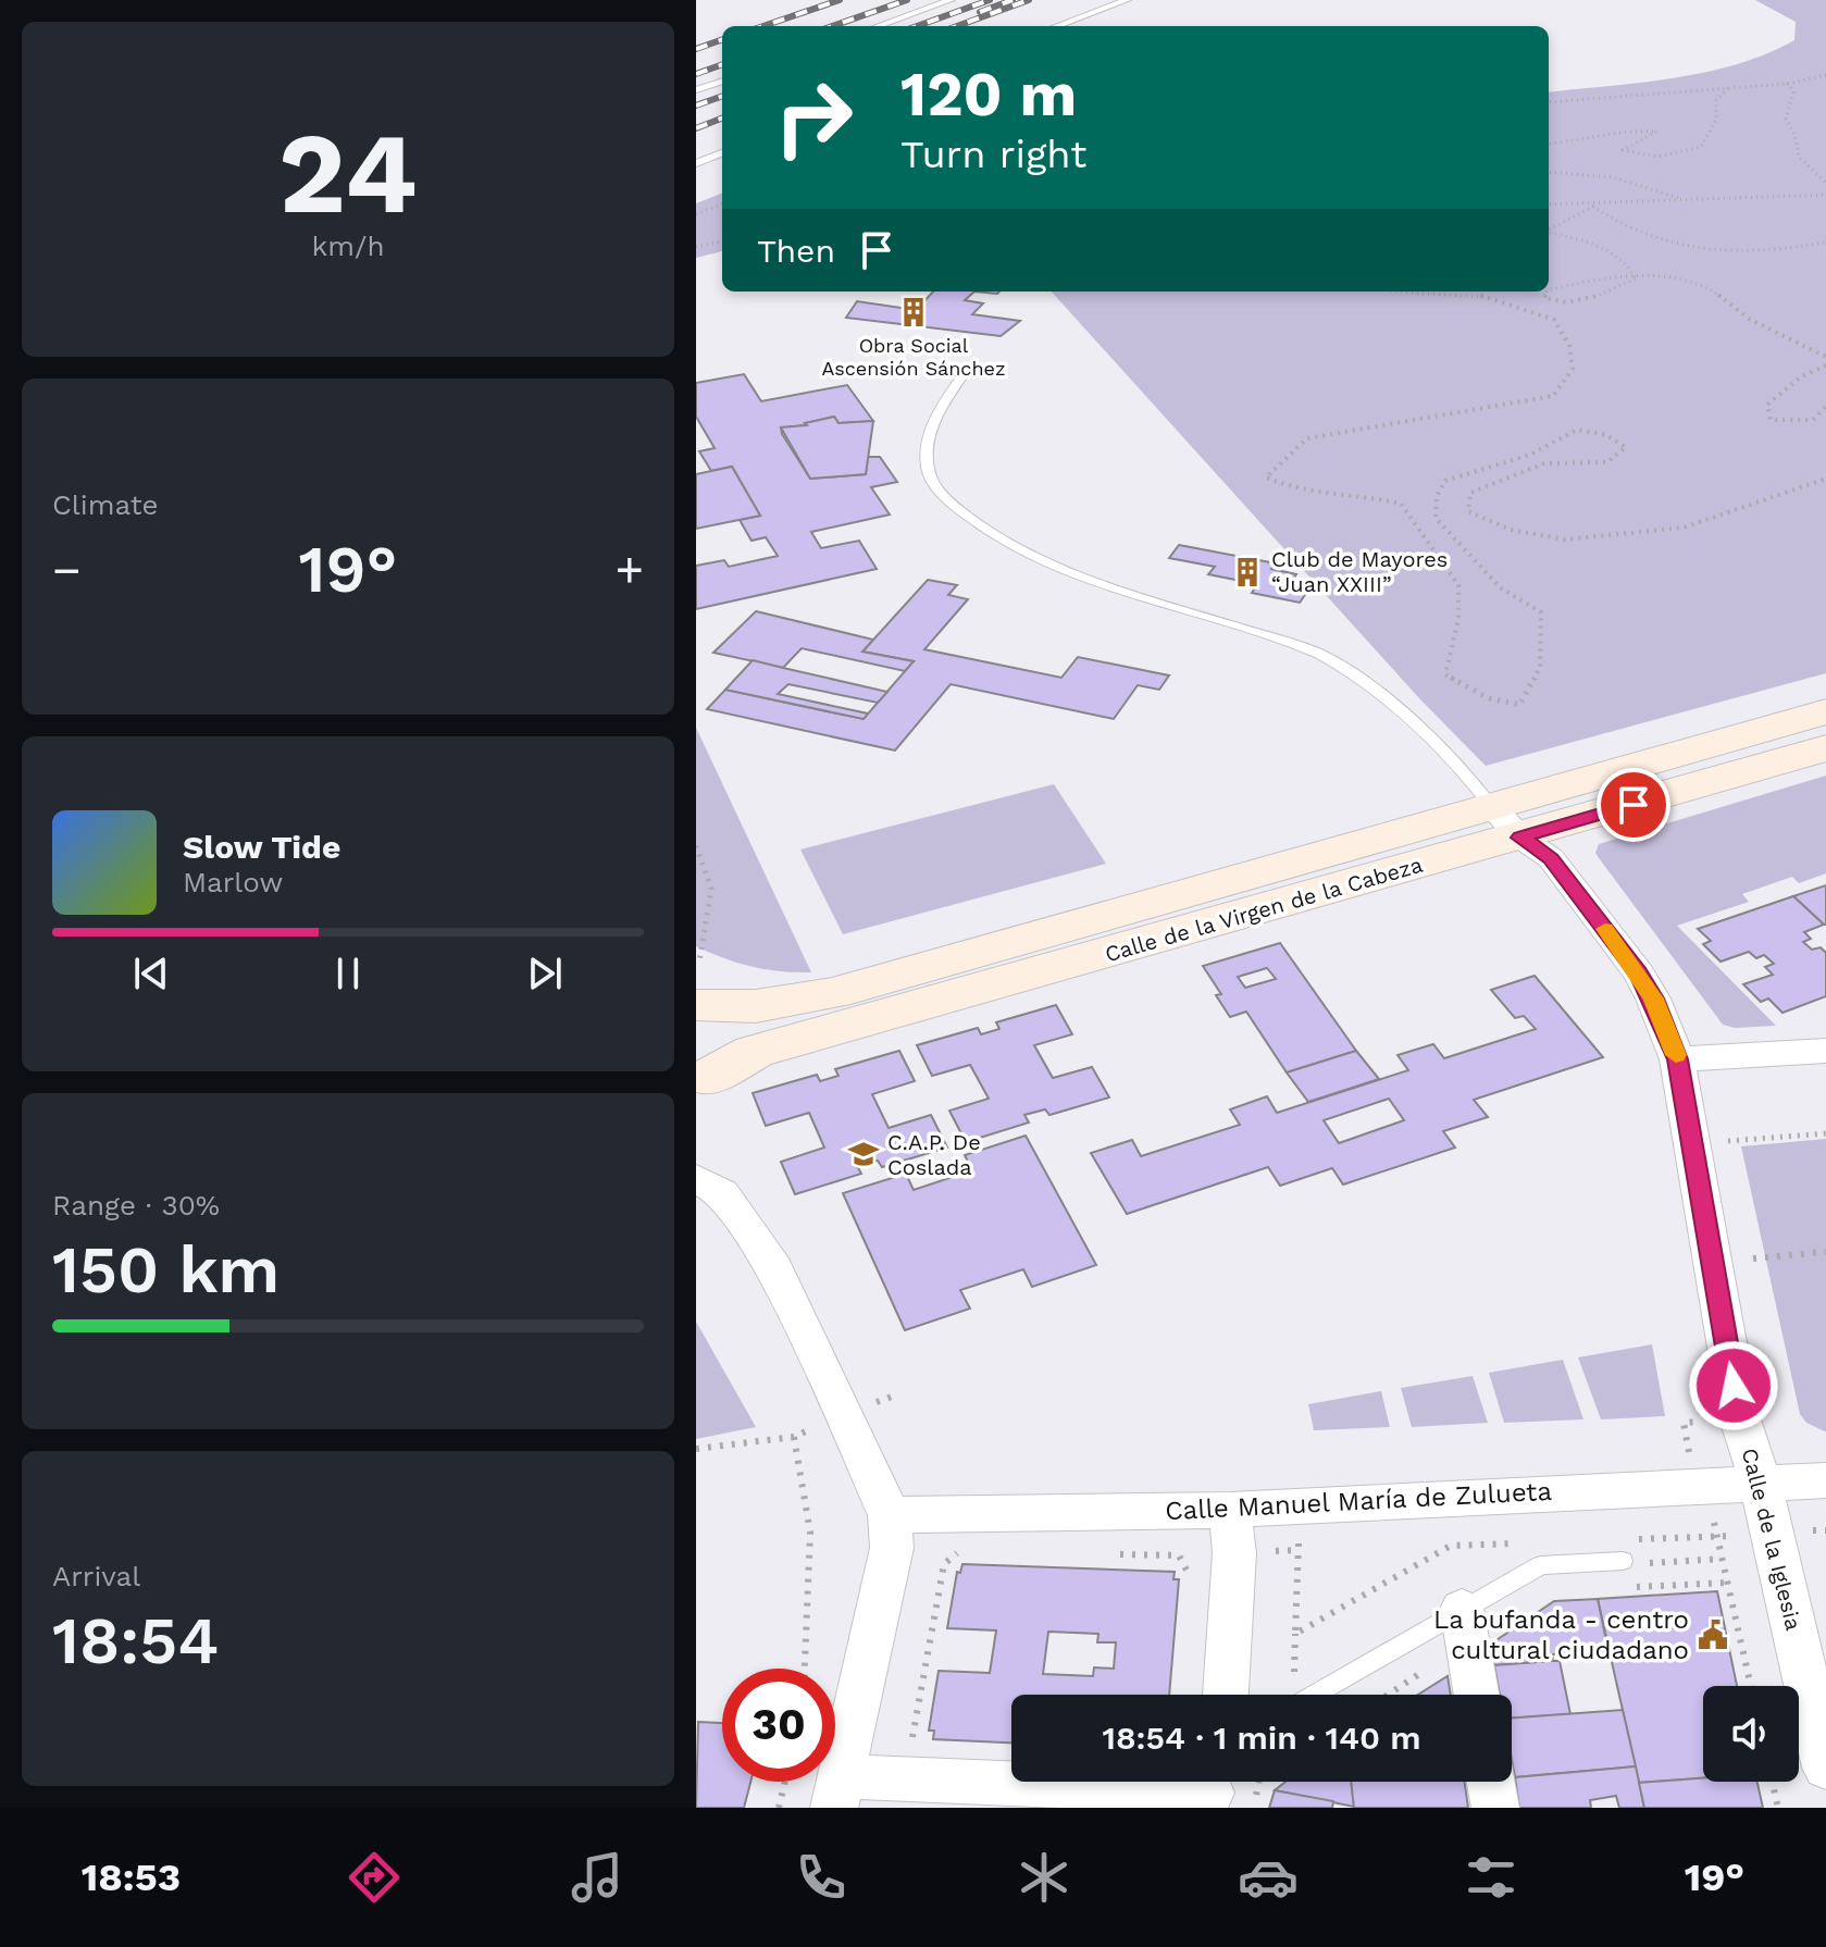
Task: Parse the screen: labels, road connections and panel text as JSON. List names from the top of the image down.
{
  "streets": {
    "main road": ["Calle de la Virgen de la Cabeza"],
    "street": ["Calle Manuel María de Zulueta", "Calle de la Iglesia"]
  },
  "crossings": [
    ["Calle de la Virgen de la Cabeza", "Calle de la Iglesia"],
    ["Calle Manuel María de Zulueta", "Calle de la Iglesia"]
  ],
  "places": {
    "building": ["Obra Social Ascensión Sánchez", "Club de Mayores “Juan XXIII”"],
    "school or university": ["C.A.P. De Coslada"],
    "public building": ["La bufanda - centro cultural ciudadano"]
  },
  "page": {
    "tile": [
      ["24", "km/h"],
      "Climate",
      ["Range · 30%", "150 km"],
      ["Arrival", "18:54"]
    ],
    "turn": ["120 m", "Turn right"],
    "then": "Then",
    "heat": ["−", "19°", "+"],
    "song": ["Slow Tide", "Marlow"],
    "limit": "30",
    "trip": "18:54 · 1 min · 140 m",
    "tabs": ["18:53", "19°"]
  }
}
